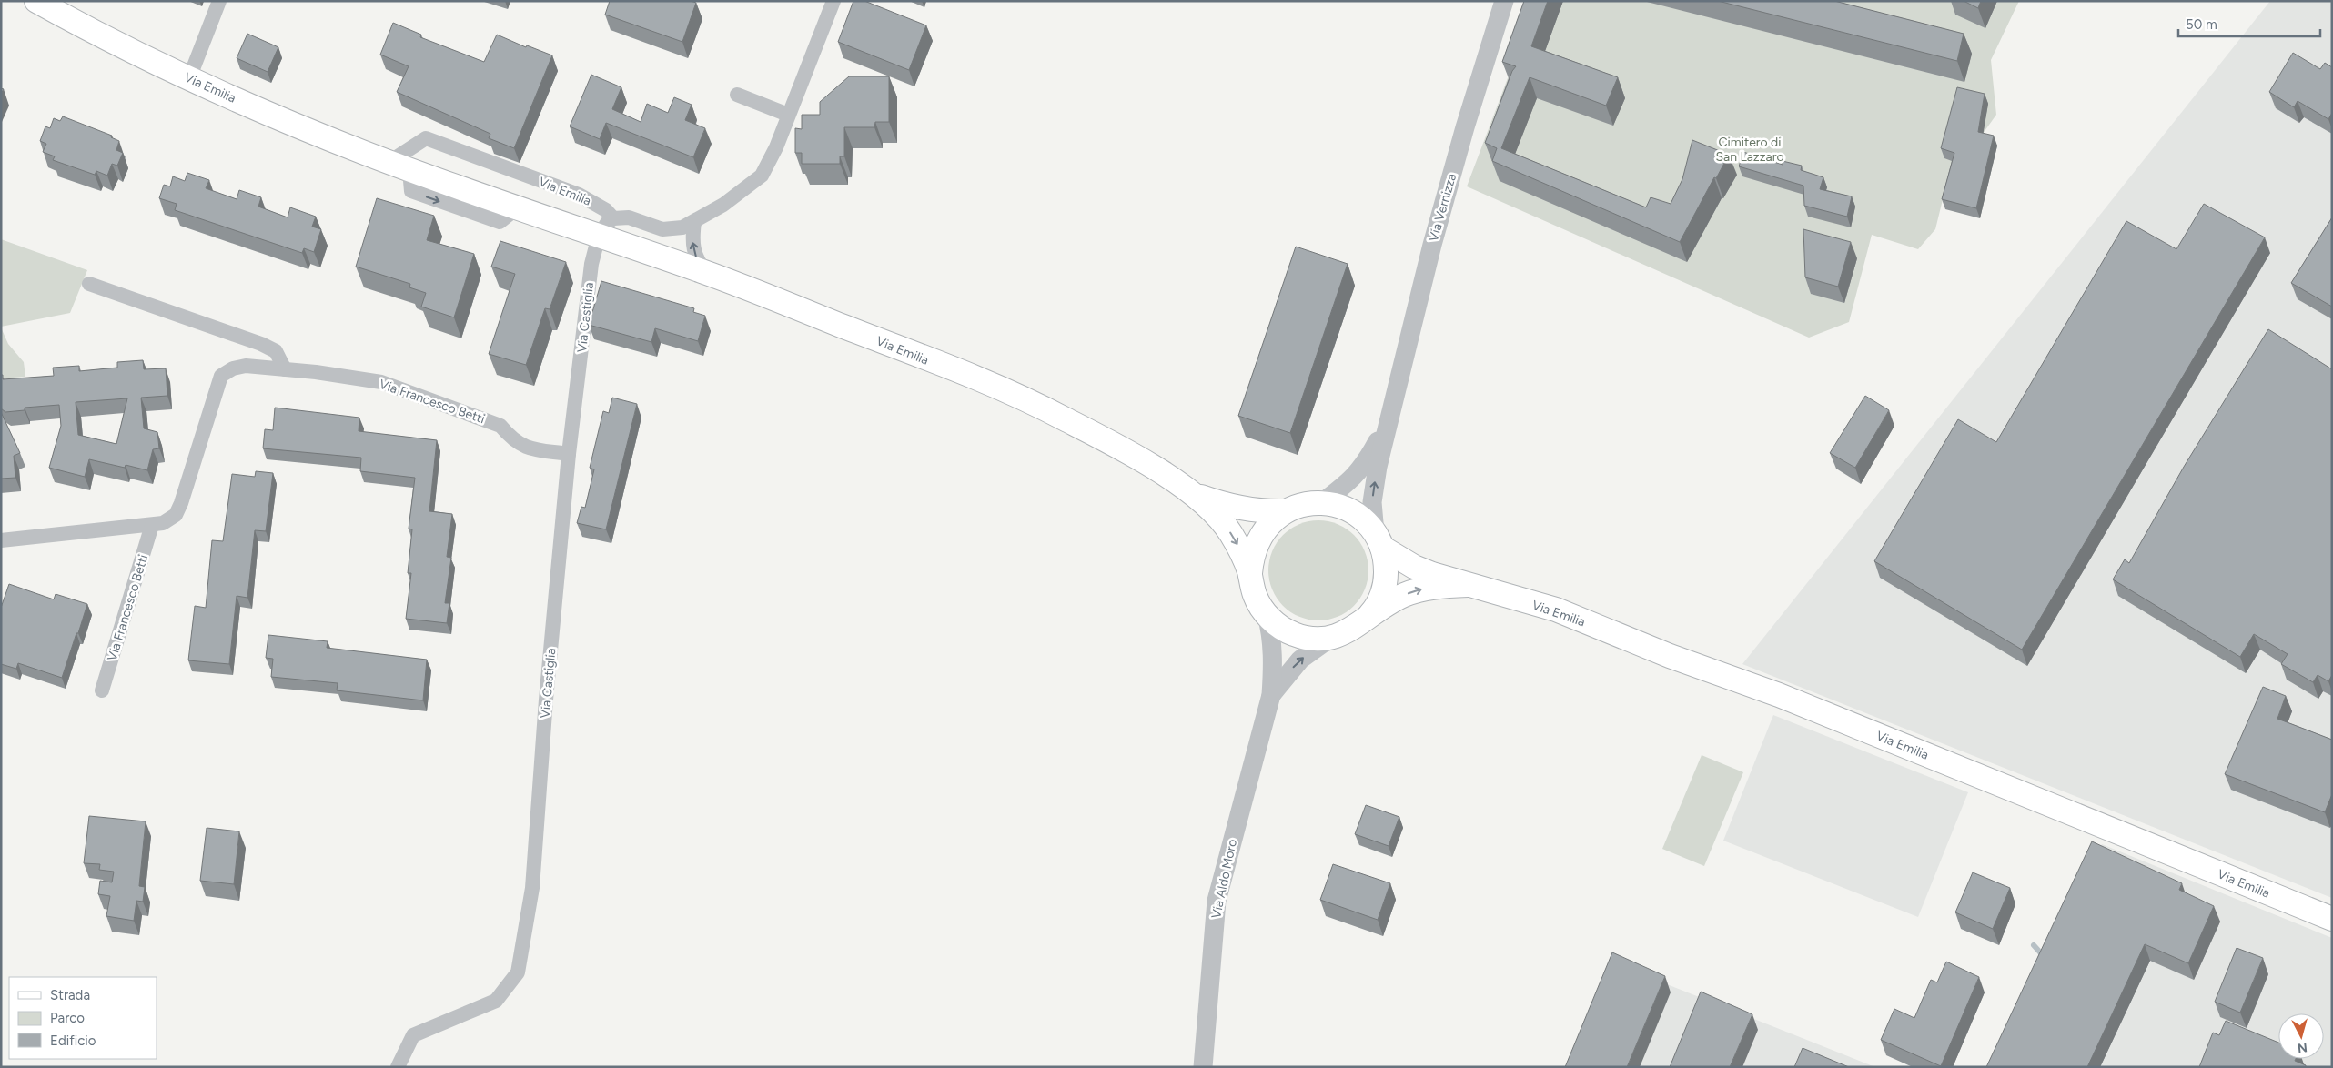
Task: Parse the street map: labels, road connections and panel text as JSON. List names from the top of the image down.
{
  "streets": {
    "main road": ["Via Emilia"],
    "street": [
      "Via Vernizza",
      "Via Castiglia",
      "Via Francesco Betti",
      "Via Aldo Moro"
    ]
  },
  "crossings": [
    ["Via Emilia", "Via Vernizza"],
    ["Via Emilia", "Via Castiglia"],
    ["Via Emilia", "Via Aldo Moro"],
    ["Via Vernizza", "Via Aldo Moro"],
    ["Via Castiglia", "Via Francesco Betti"]
  ],
  "parks": ["Cimitero di San Lazzaro"],
  "legend": ["Strada", "Parco", "Edificio"],
  "scale_bar": "50 m",
  "north": "bottom"
}
